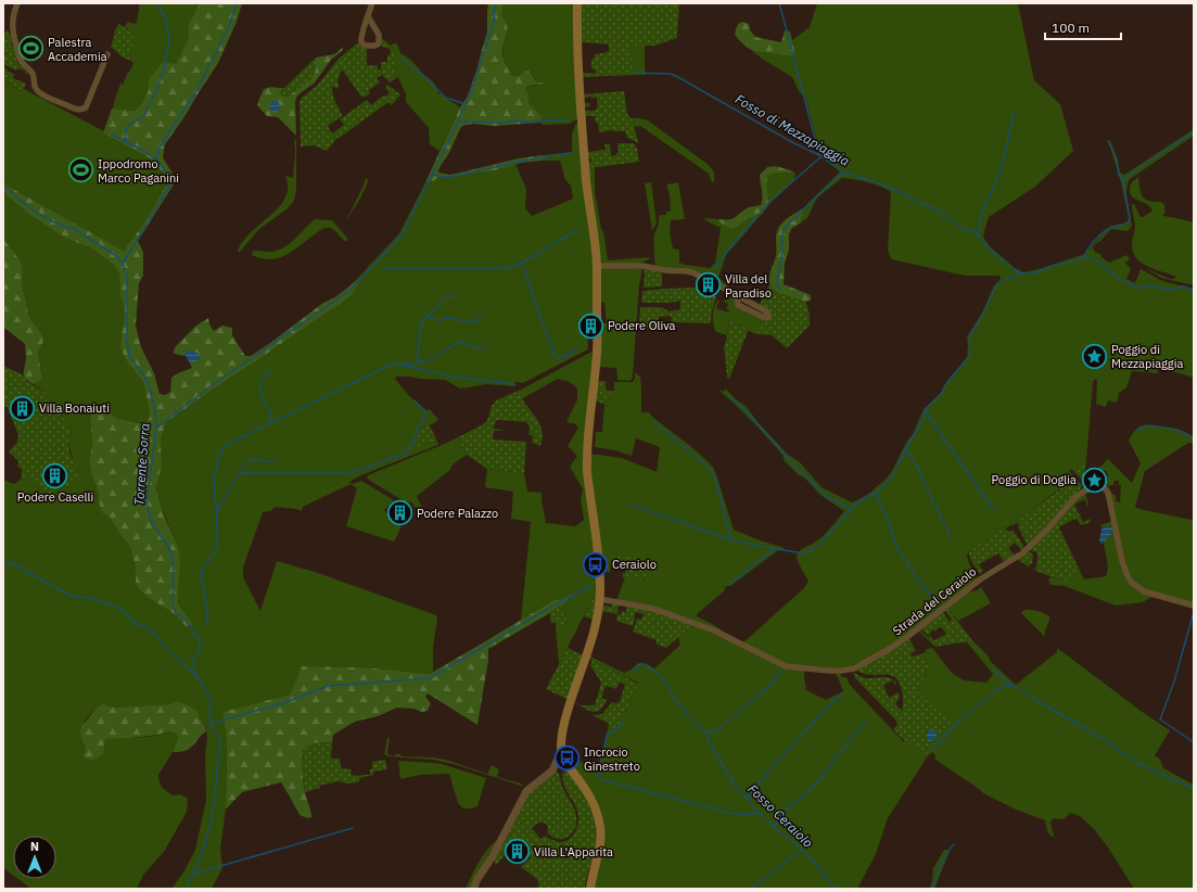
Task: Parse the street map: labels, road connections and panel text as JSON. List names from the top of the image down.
{
  "streets": {
    "street": ["Strada del Ceraiolo"]
  },
  "water": ["Fosso di Mezzapiaggia", "Torrente Sorra", "Fosso Ceraiolo"],
  "places": {
    "sports": ["Palestra Accademia", "Ippodromo Marco Paganini"],
    "building": [
      "Villa del Paradiso",
      "Podere Oliva",
      "Villa Bonaiuti",
      "Podere Caselli",
      "Podere Palazzo",
      "Villa L'Apparita"
    ],
    "place": ["Poggio di Mezzapiaggia", "Poggio di Doglia"],
    "bus stop": ["Ceraiolo", "Incrocio Ginestreto"]
  },
  "scale_bar": "100 m",
  "north": "top"
}
